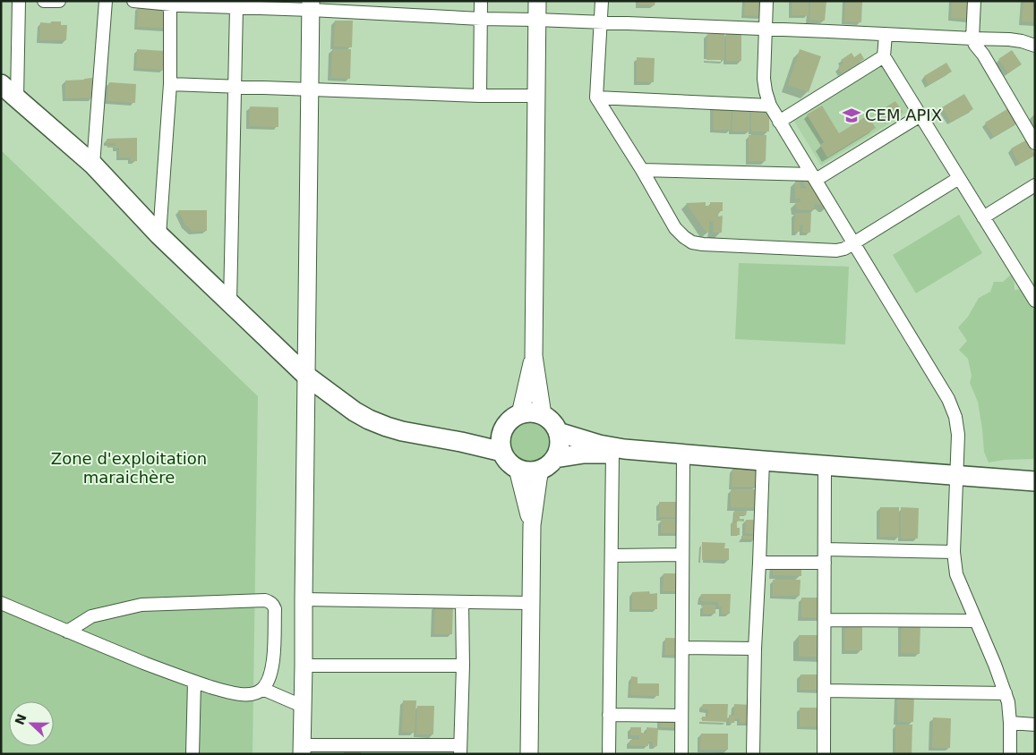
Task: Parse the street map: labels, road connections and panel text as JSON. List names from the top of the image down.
{
  "parks": ["Zone d'exploitation maraichère"],
  "places": {
    "school or university": ["CEM APIX"]
  },
  "north": "left"
}
